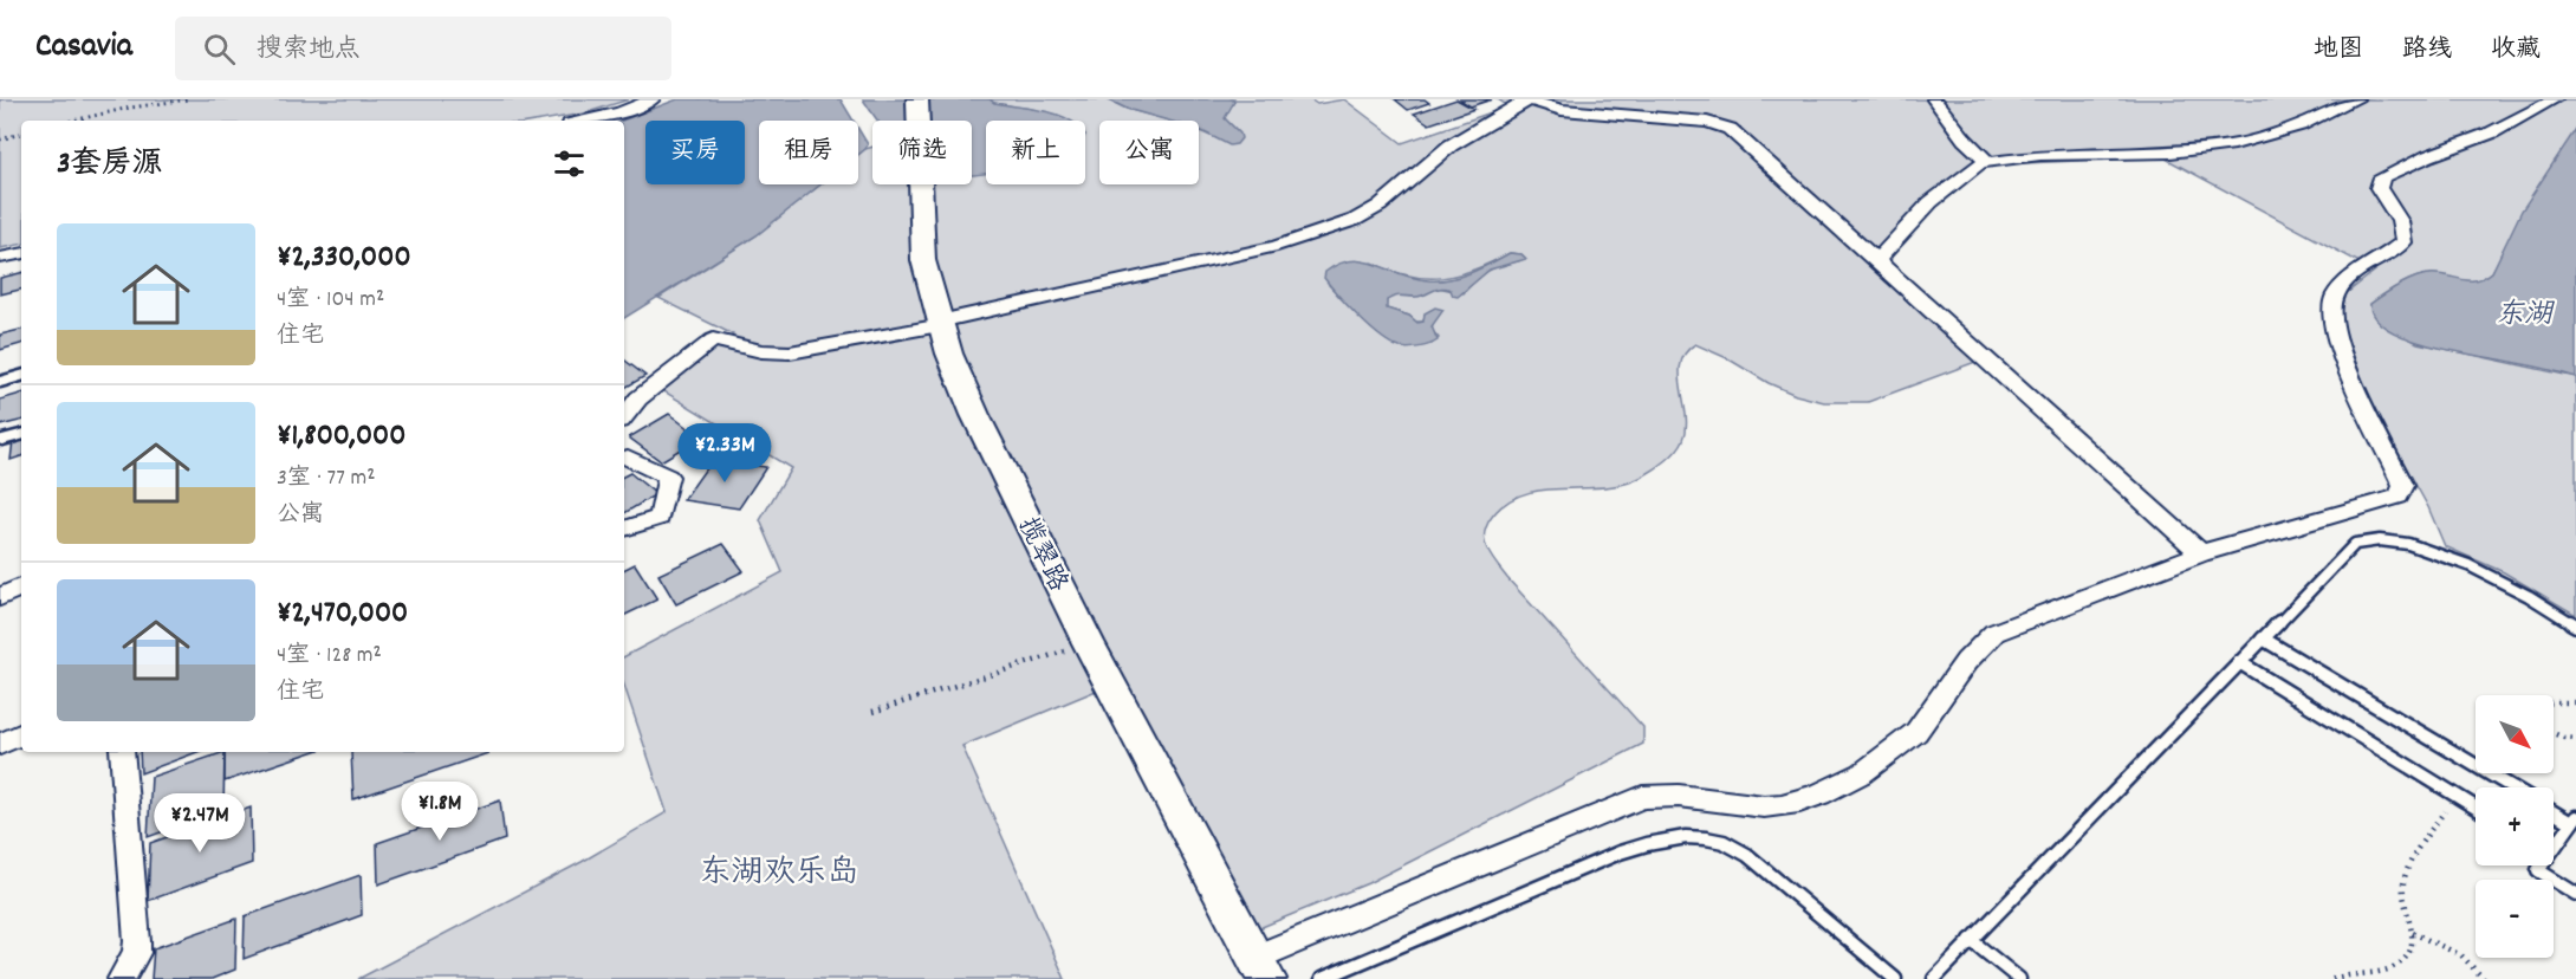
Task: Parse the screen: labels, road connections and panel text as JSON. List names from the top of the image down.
{
  "streets": {
    "street": ["揽翠路"]
  },
  "water": ["东湖"],
  "parks": ["东湖欢乐岛"],
  "north": "bottom right",
  "page": {
    "header": "Casavia",
    "search": "搜索地点",
    "nav": ["地图", "路线", "收藏"],
    "chip": [
      "买房",
      "租房",
      "筛选",
      "新上",
      "公寓"
    ],
    "heading": "3套房源",
    "list": [
      {
        "name": "¥2,330,000",
        "note": "4室 · 104 m² · 住宅"
      },
      {
        "name": "¥1,800,000",
        "note": "3室 · 77 m² · 公寓"
      },
      {
        "name": "¥2,470,000",
        "note": "4室 · 128 m² · 住宅"
      }
    ],
    "price": ["¥2.33M", "¥1.8M", "¥2.47M"],
    "map_buttons": ["+", "−"]
  }
}
